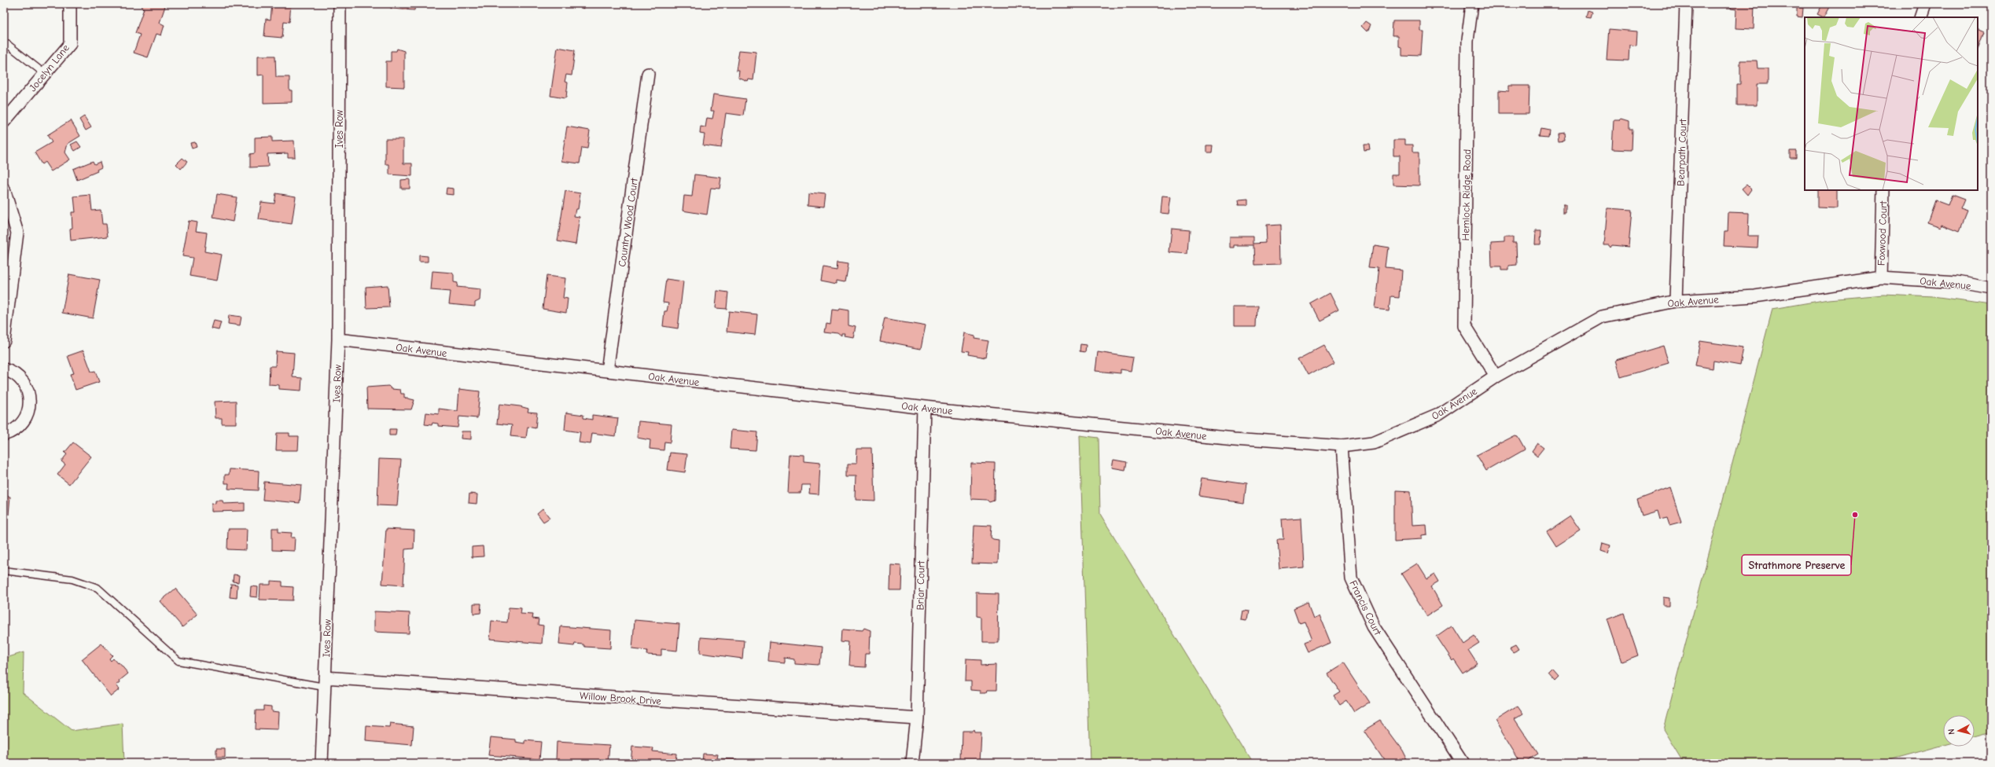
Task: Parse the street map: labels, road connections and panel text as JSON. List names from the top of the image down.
{
  "streets": {
    "street": [
      "Jocelyn Lane",
      "Ives Row",
      "Bearpath Court",
      "Hemlock Ridge Road",
      "Country Wood Court",
      "Foxwood Court",
      "Oak Avenue",
      "Briar Court",
      "Francis Court",
      "Willow Brook Drive"
    ]
  },
  "crossings": [
    ["Ives Row", "Oak Avenue"],
    ["Ives Row", "Willow Brook Drive"],
    ["Bearpath Court", "Oak Avenue"],
    ["Hemlock Ridge Road", "Oak Avenue"],
    ["Country Wood Court", "Oak Avenue"],
    ["Foxwood Court", "Oak Avenue"],
    ["Oak Avenue", "Briar Court"],
    ["Oak Avenue", "Francis Court"],
    ["Briar Court", "Willow Brook Drive"]
  ],
  "places": ["Strathmore Preserve"],
  "north": "left"
}
